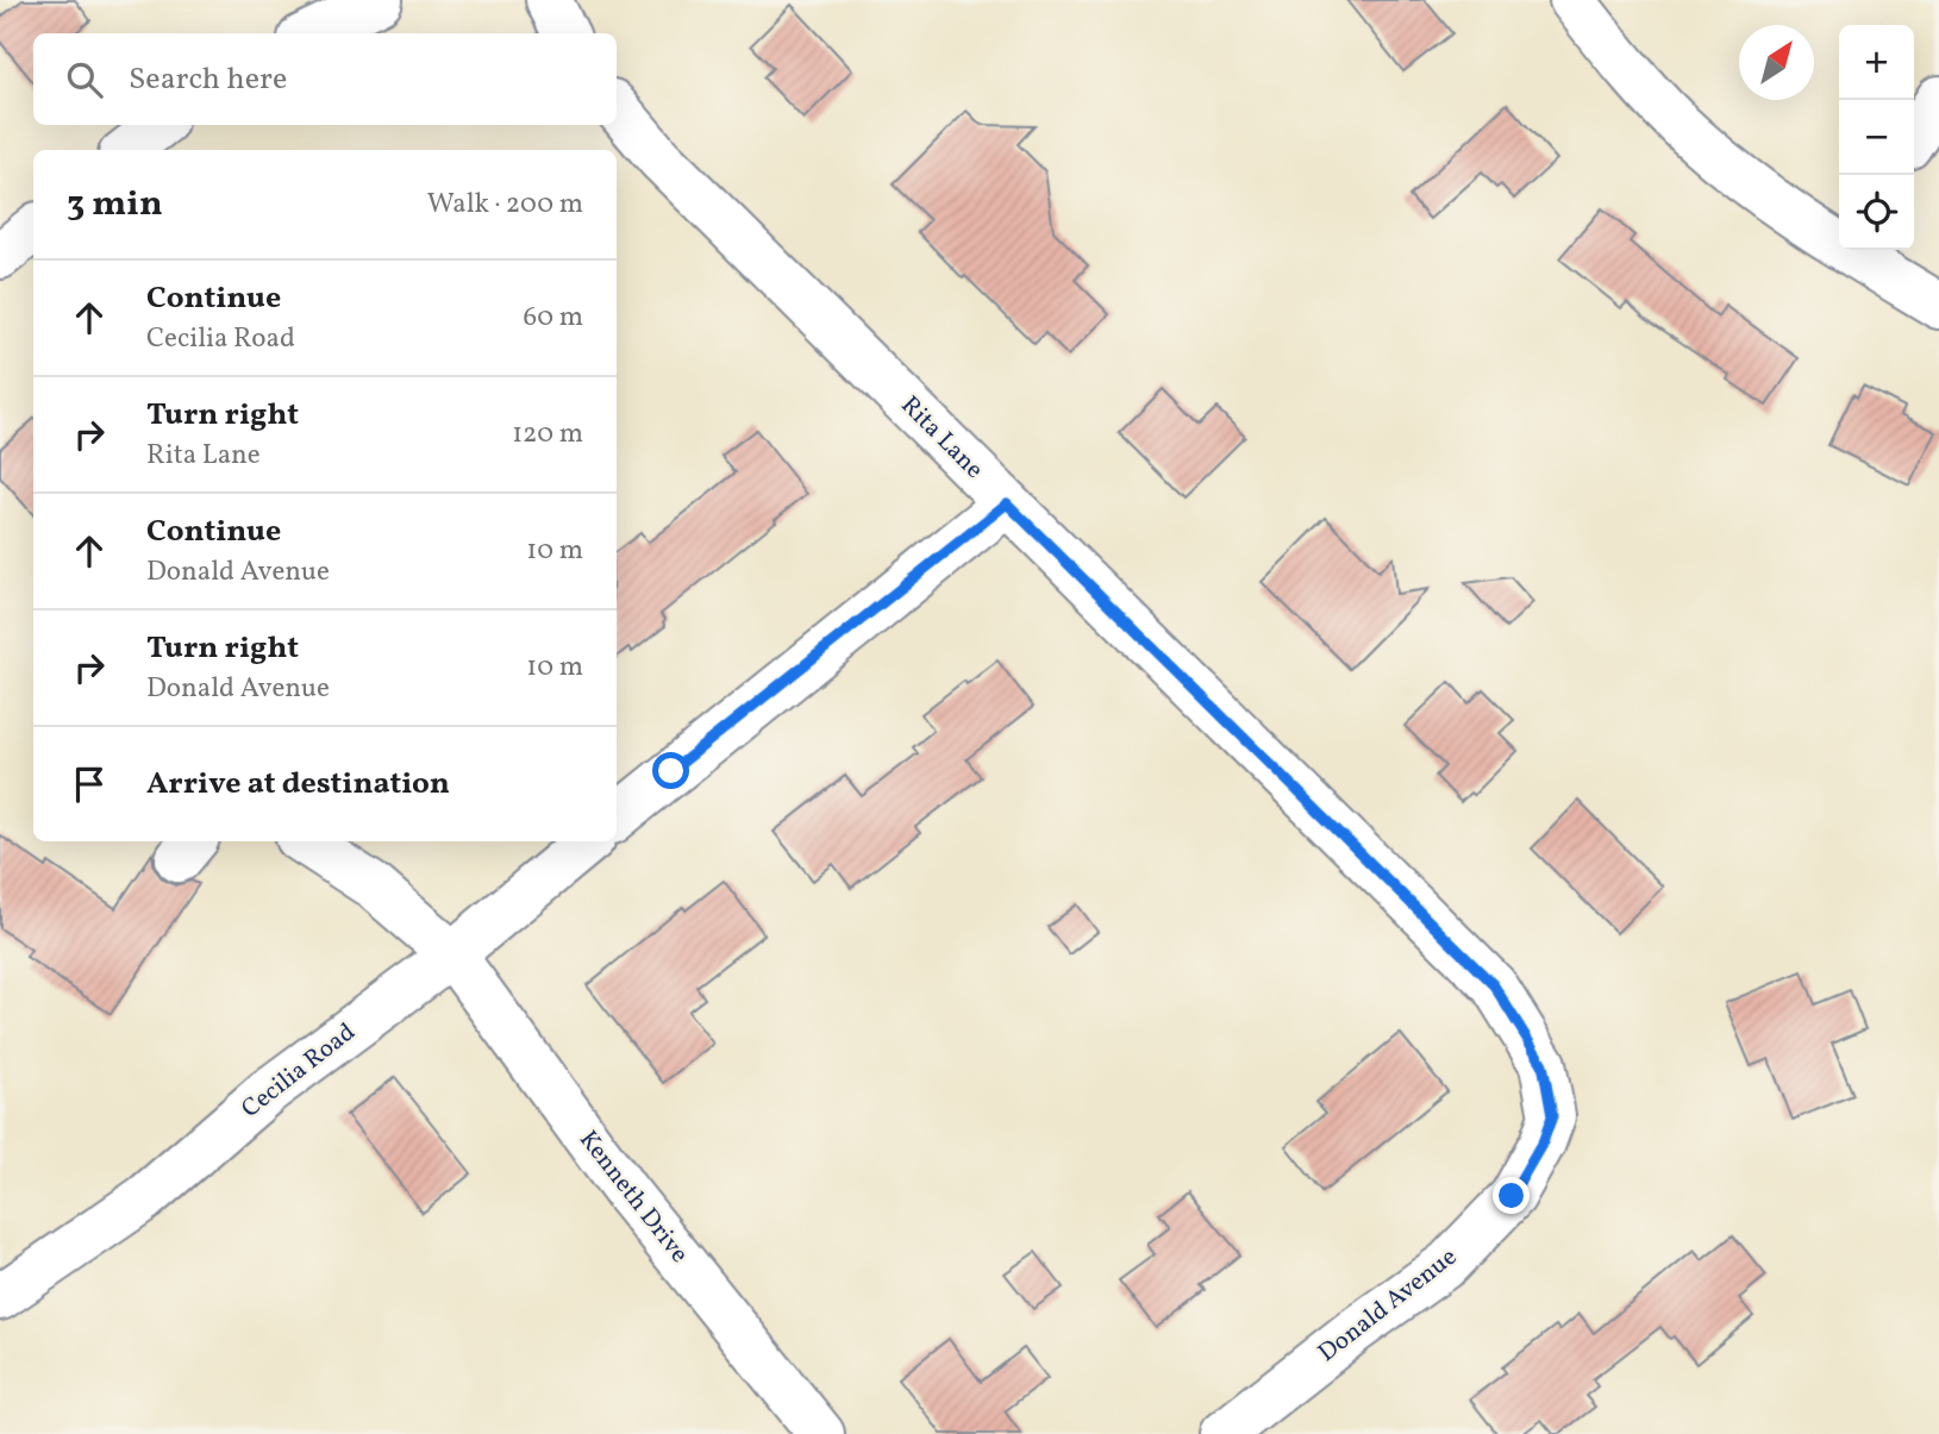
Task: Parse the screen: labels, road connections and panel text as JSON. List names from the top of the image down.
{
  "streets": {
    "street": [
      "Rita Lane",
      "Cecilia Road",
      "Kenneth Drive",
      "Donald Avenue"
    ]
  },
  "crossings": [
    ["Rita Lane", "Donald Avenue"],
    ["Cecilia Road", "Kenneth Drive"]
  ],
  "north": "top right",
  "page": {
    "map_buttons": ["+", "−"],
    "search": "Search here",
    "heading": ["3 min", "Walk · 200 m"],
    "list": [
      ["Continue", "Cecilia Road", "60 m"],
      ["Turn right", "Rita Lane", "120 m"],
      ["Continue", "Donald Avenue", "10 m"],
      ["Turn right", "Donald Avenue", "10 m"],
      "Arrive at destination"
    ]
  }
}
